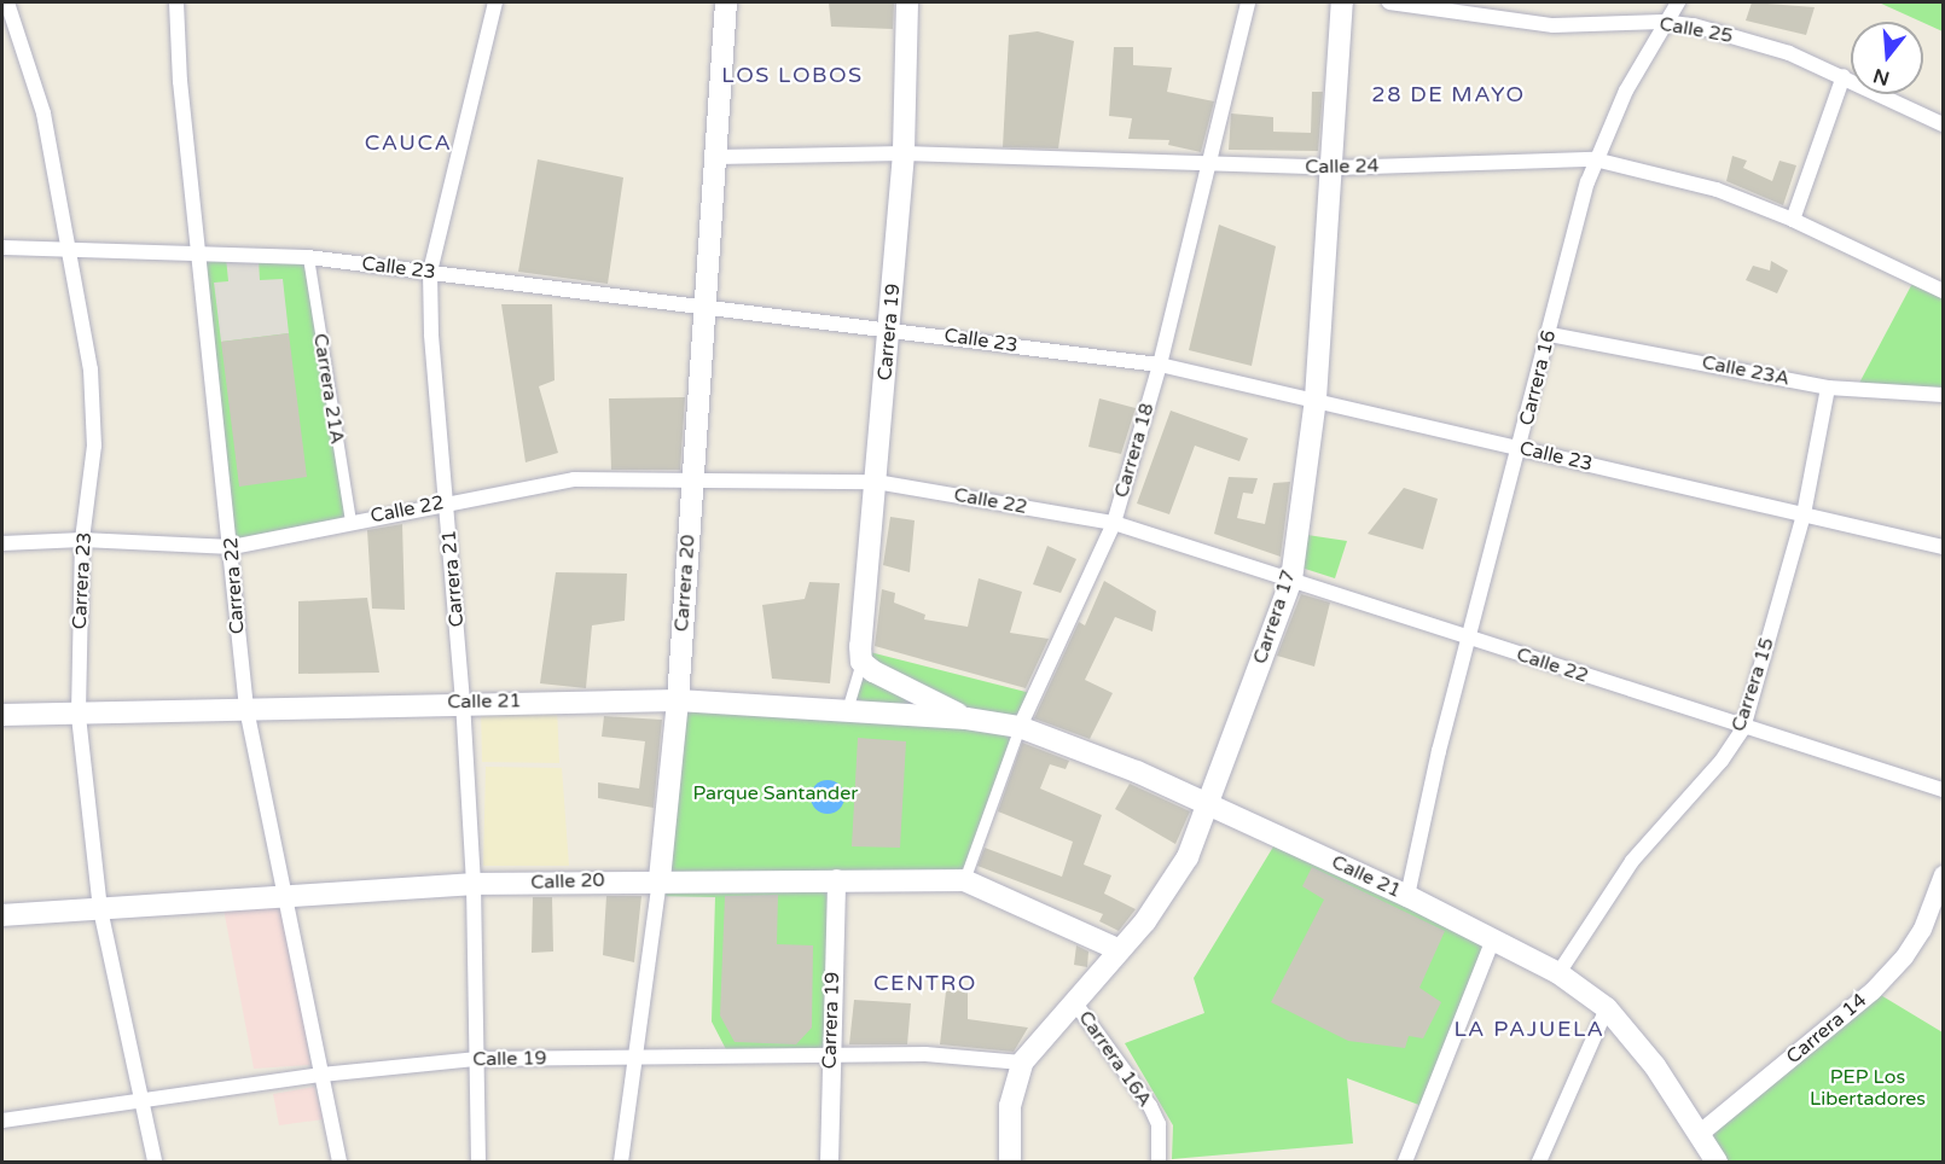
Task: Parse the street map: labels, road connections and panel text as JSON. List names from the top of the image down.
{
  "streets": {
    "main road": [
      "Carrera 19",
      "Carrera 20",
      "Carrera 17",
      "Calle 21",
      "Calle 20"
    ],
    "street": [
      "Calle 25",
      "Calle 24",
      "Calle 23",
      "Calle 23A",
      "Carrera 16",
      "Carrera 21A",
      "Carrera 18",
      "Calle 22",
      "Carrera 21",
      "Carrera 23",
      "Carrera 22",
      "Carrera 15",
      "Carrera 14",
      "Calle 19",
      "Carrera 16A"
    ]
  },
  "crossings": [
    ["Calle 25", "Carrera 16"],
    ["Calle 24", "Carrera 19"],
    ["Calle 24", "Carrera 16"],
    ["Calle 24", "Carrera 18"],
    ["Calle 24", "Carrera 20"],
    ["Calle 24", "Carrera 17"],
    ["Calle 23", "Carrera 19"],
    ["Calle 23", "Carrera 16"],
    ["Calle 23", "Carrera 21A"],
    ["Calle 23", "Carrera 18"],
    ["Calle 23", "Carrera 21"],
    ["Calle 23", "Carrera 23"],
    ["Calle 23", "Carrera 20"],
    ["Calle 23", "Carrera 22"],
    ["Calle 23", "Carrera 17"],
    ["Calle 23", "Carrera 15"],
    ["Carrera 19", "Calle 22"],
    ["Carrera 19", "Calle 21"],
    ["Carrera 19", "Calle 20"],
    ["Carrera 19", "Calle 19"],
    ["Calle 23A", "Carrera 16"],
    ["Calle 23A", "Carrera 15"],
    ["Carrera 16", "Calle 22"],
    ["Carrera 16", "Calle 21"],
    ["Carrera 21A", "Calle 22"],
    ["Carrera 18", "Calle 22"],
    ["Carrera 18", "Calle 21"],
    ["Carrera 18", "Calle 20"],
    ["Calle 22", "Carrera 21"],
    ["Calle 22", "Carrera 23"],
    ["Calle 22", "Carrera 20"],
    ["Calle 22", "Carrera 22"],
    ["Calle 22", "Carrera 17"],
    ["Calle 22", "Carrera 15"],
    ["Carrera 21", "Calle 21"],
    ["Carrera 21", "Calle 20"],
    ["Carrera 21", "Calle 19"],
    ["Carrera 23", "Calle 21"],
    ["Carrera 23", "Calle 20"],
    ["Carrera 23", "Calle 19"],
    ["Carrera 20", "Calle 21"],
    ["Carrera 20", "Calle 20"],
    ["Carrera 20", "Calle 19"],
    ["Carrera 22", "Calle 21"],
    ["Carrera 22", "Calle 20"],
    ["Carrera 22", "Calle 19"],
    ["Carrera 17", "Calle 21"],
    ["Carrera 17", "Calle 20"],
    ["Carrera 17", "Calle 19"],
    ["Carrera 17", "Carrera 16A"],
    ["Carrera 15", "Calle 21"],
    ["Calle 21", "Carrera 14"]
  ],
  "districts": [
    "LOS LOBOS",
    "28 DE MAYO",
    "CAUCA",
    "CENTRO",
    "LA PAJUELA"
  ],
  "parks": ["Parque Santander", "PEP Los Libertadores"],
  "north": "bottom"
}
